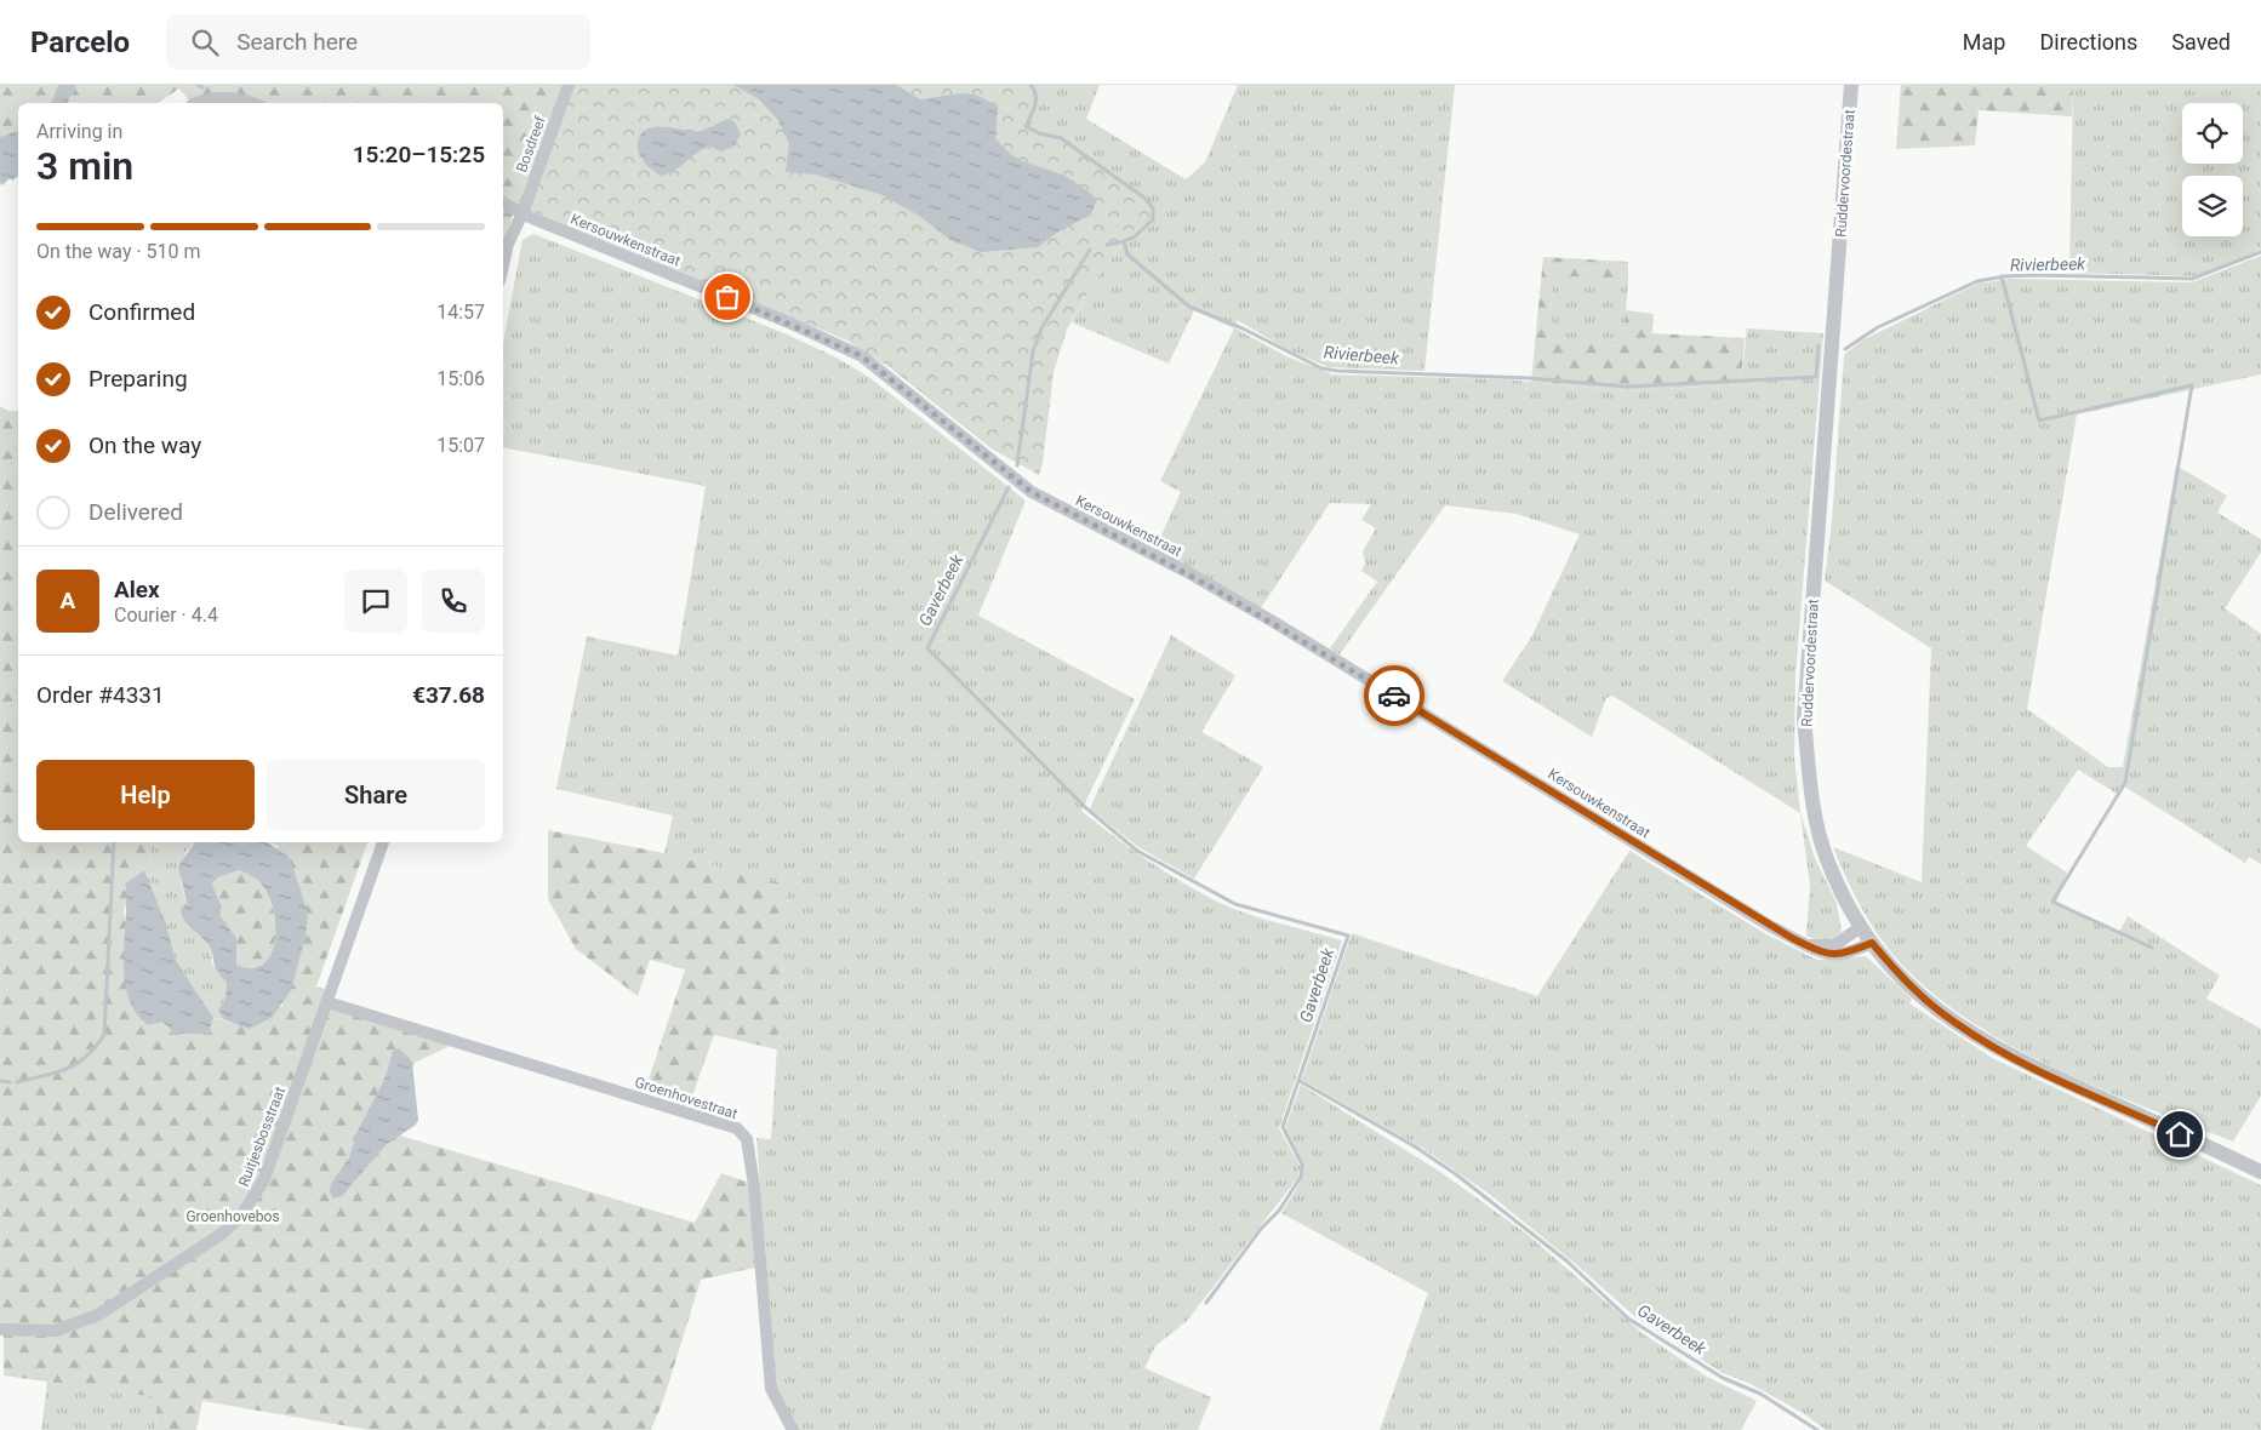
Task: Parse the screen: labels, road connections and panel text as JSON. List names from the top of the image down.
{
  "streets": {
    "street": [
      "Bosdreef",
      "Ruddervoordestraat",
      "Kersouwkenstraat",
      "Groenhovestraat",
      "Ruitjesbosstraat"
    ]
  },
  "crossings": [
    ["Bosdreef", "Kersouwkenstraat"],
    ["Ruddervoordestraat", "Kersouwkenstraat"],
    ["Groenhovestraat", "Ruitjesbosstraat"]
  ],
  "water": ["Rivierbeek", "Gaverbeek"],
  "parks": ["Groenhovebos"],
  "page": {
    "header": "Parcelo",
    "search": "Search here",
    "nav": ["Map", "Directions", "Saved"],
    "heading": ["3 min", "Arriving in", "15:20–15:25"],
    "panel": [
      "Alex",
      "Courier · 4.4",
      "Order #4331",
      "€37.68"
    ],
    "bar": "On the way · 510 m",
    "list": [
      ["Confirmed", "14:57"],
      ["Preparing", "15:06"],
      ["On the way", "15:07"],
      "Delivered"
    ],
    "round": "A",
    "buttons": ["Help", "Share"]
  }
}
